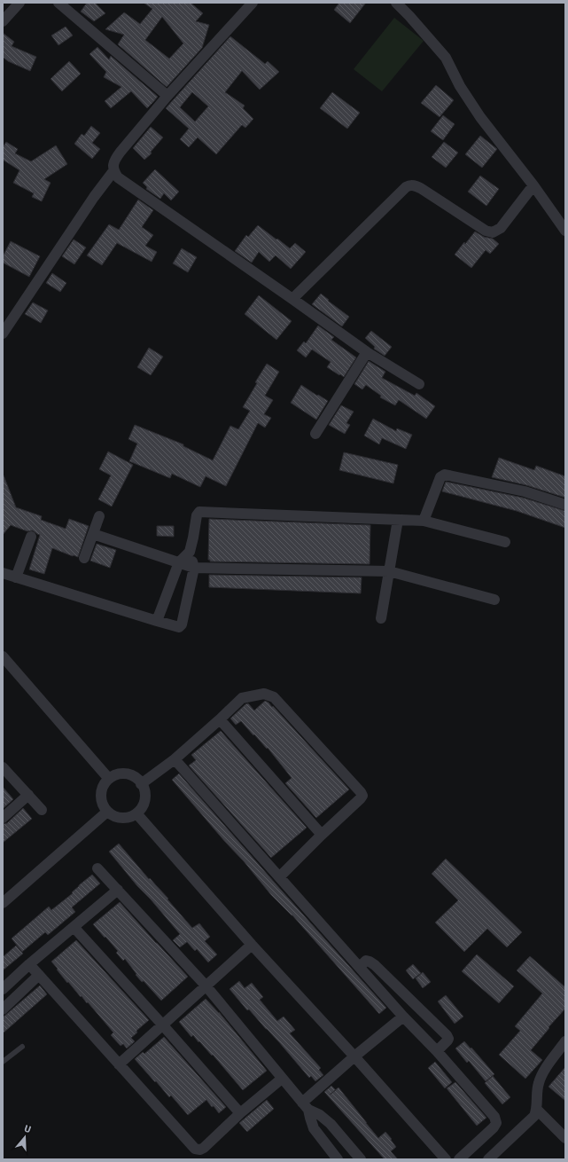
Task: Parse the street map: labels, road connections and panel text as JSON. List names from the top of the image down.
{
  "north": "top"
}
